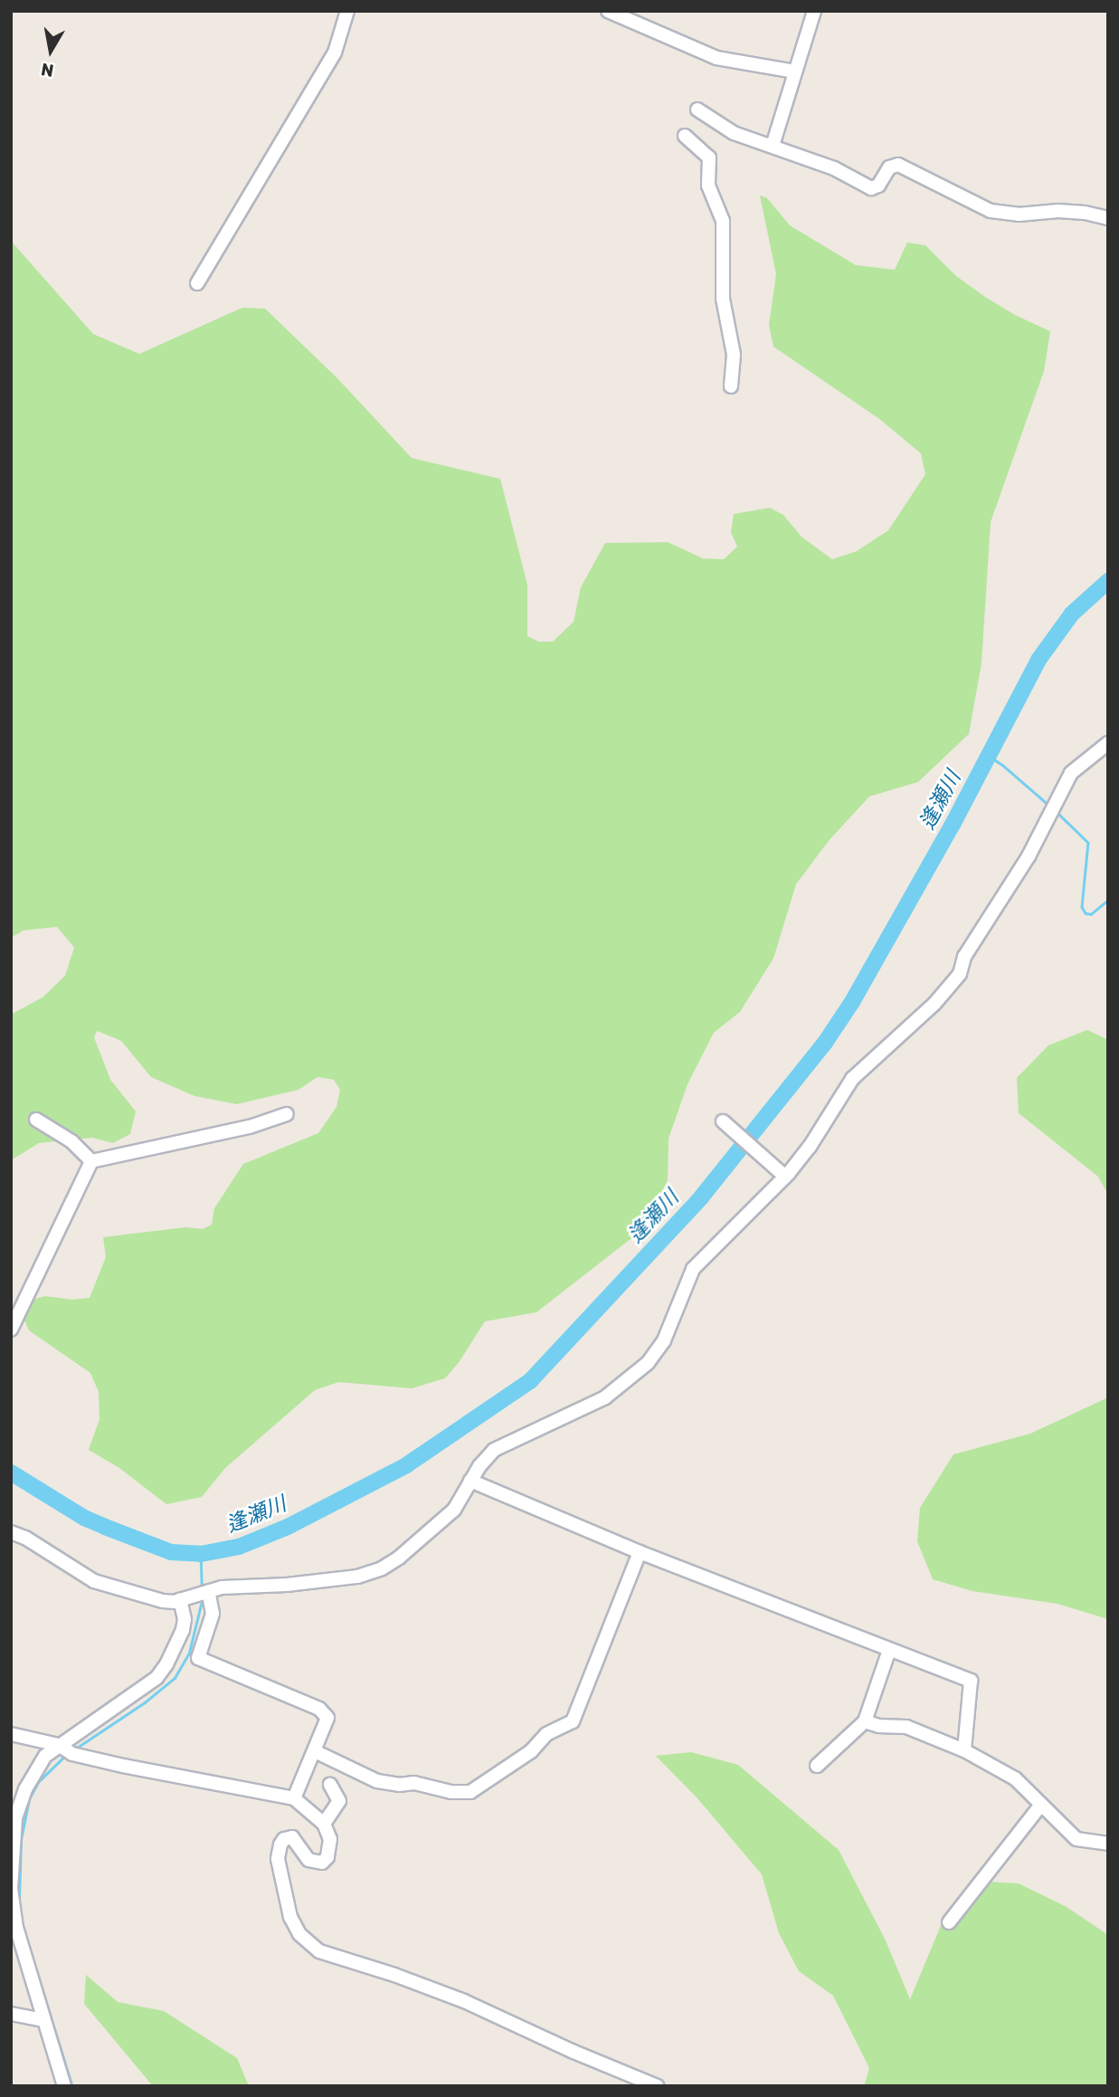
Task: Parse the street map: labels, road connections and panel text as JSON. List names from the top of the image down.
{
  "water": ["逢瀬川"],
  "north": "bottom"
}
